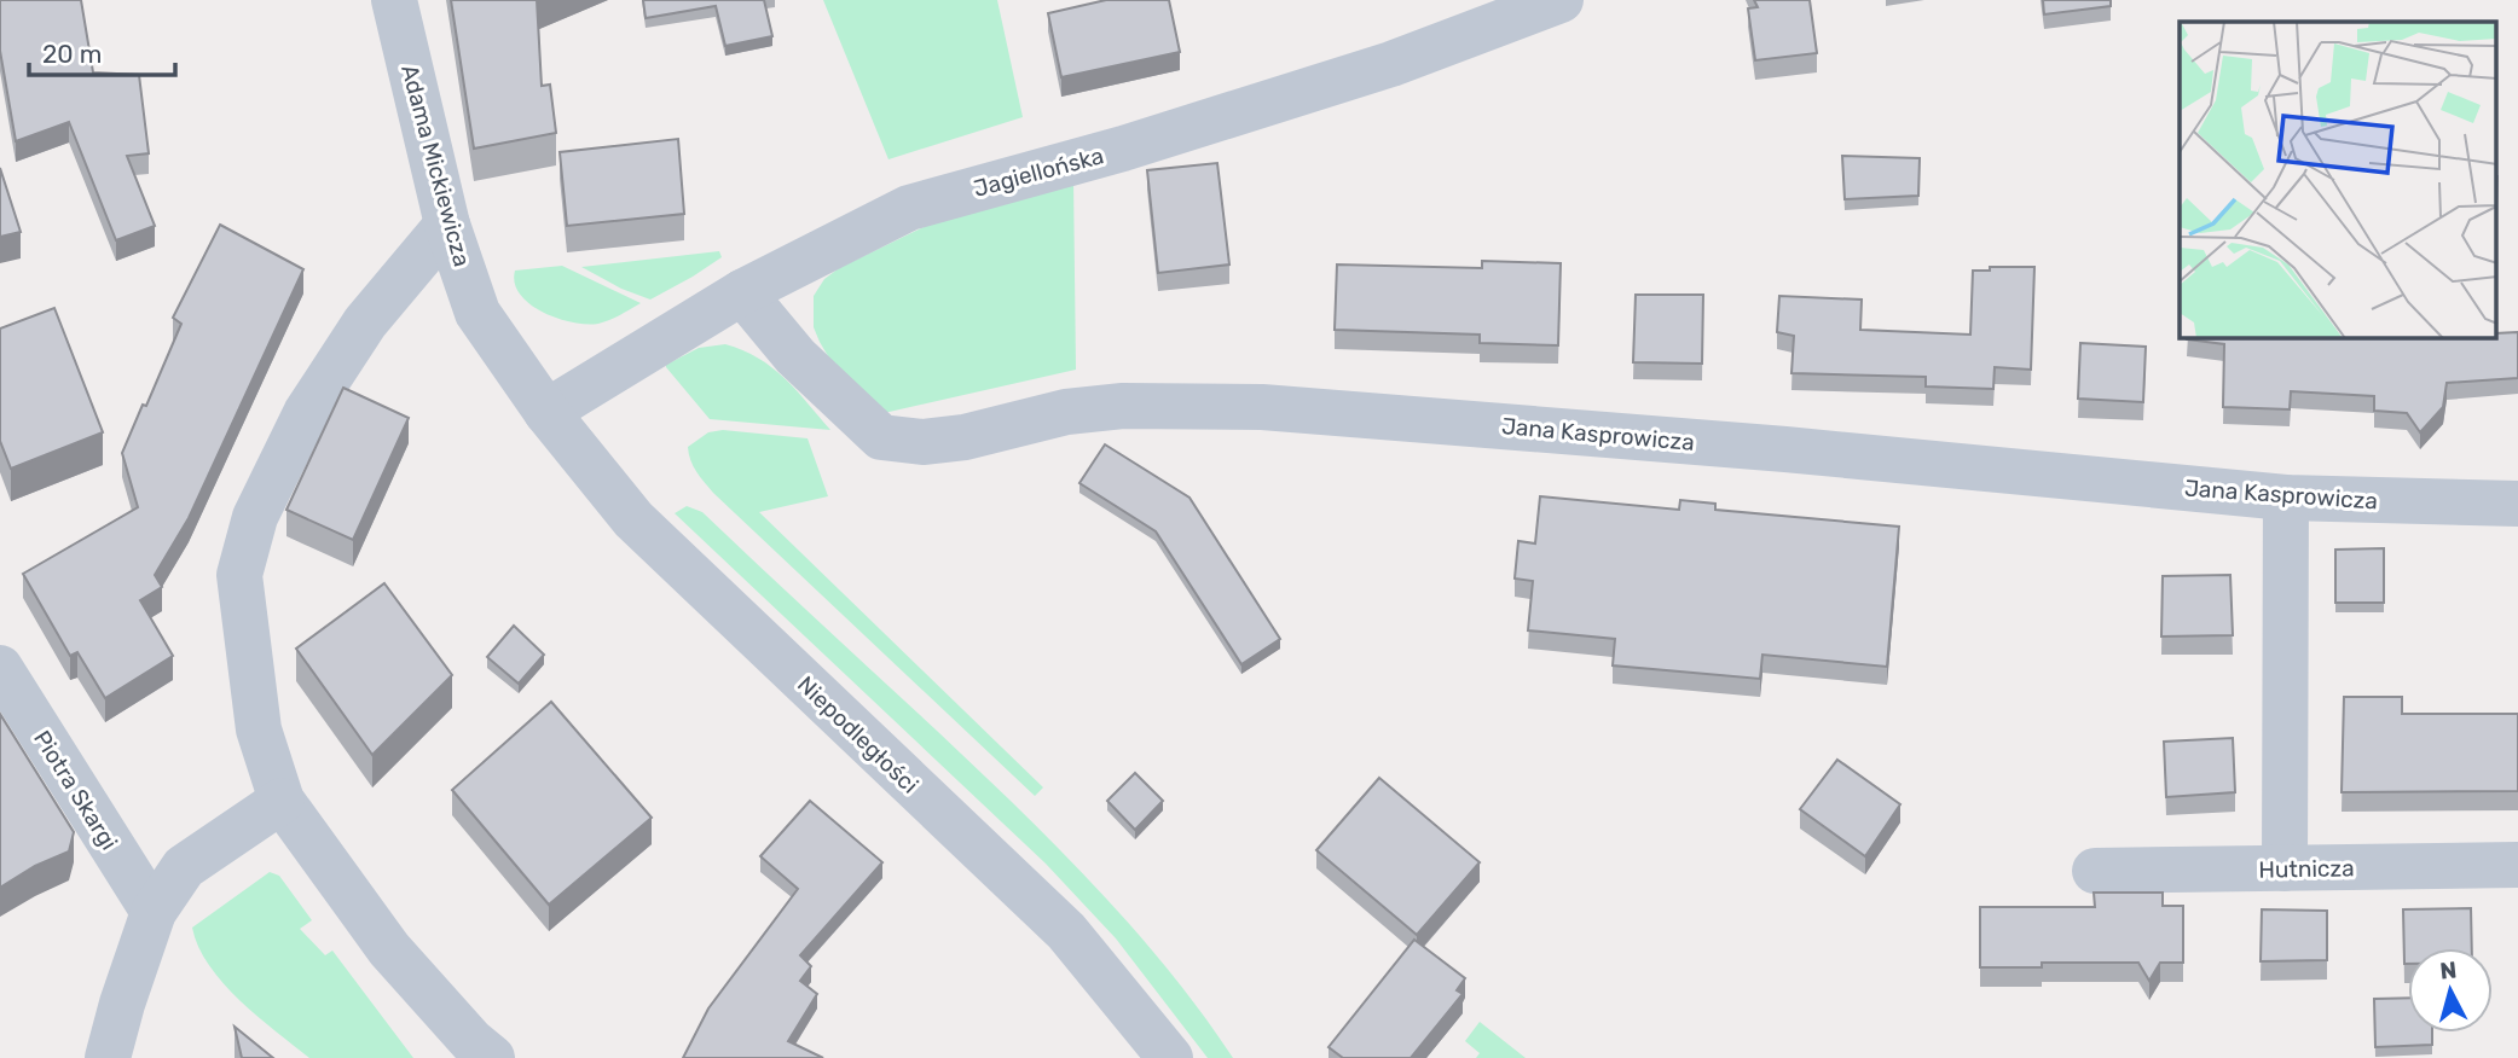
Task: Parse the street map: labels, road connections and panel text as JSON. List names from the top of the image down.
{
  "streets": {
    "street": [
      "Adama Mickiewicza",
      "Jagiellońska",
      "Jana Kasprowicza",
      "Niepodległości",
      "Piotra Skargi",
      "Hutnicza"
    ]
  },
  "crossings": [
    ["Adama Mickiewicza", "Jagiellońska"],
    ["Adama Mickiewicza", "Niepodległości"],
    ["Jagiellońska", "Jana Kasprowicza"],
    ["Jagiellońska", "Niepodległości"]
  ],
  "scale_bar": "20 m",
  "north": "top"
}
